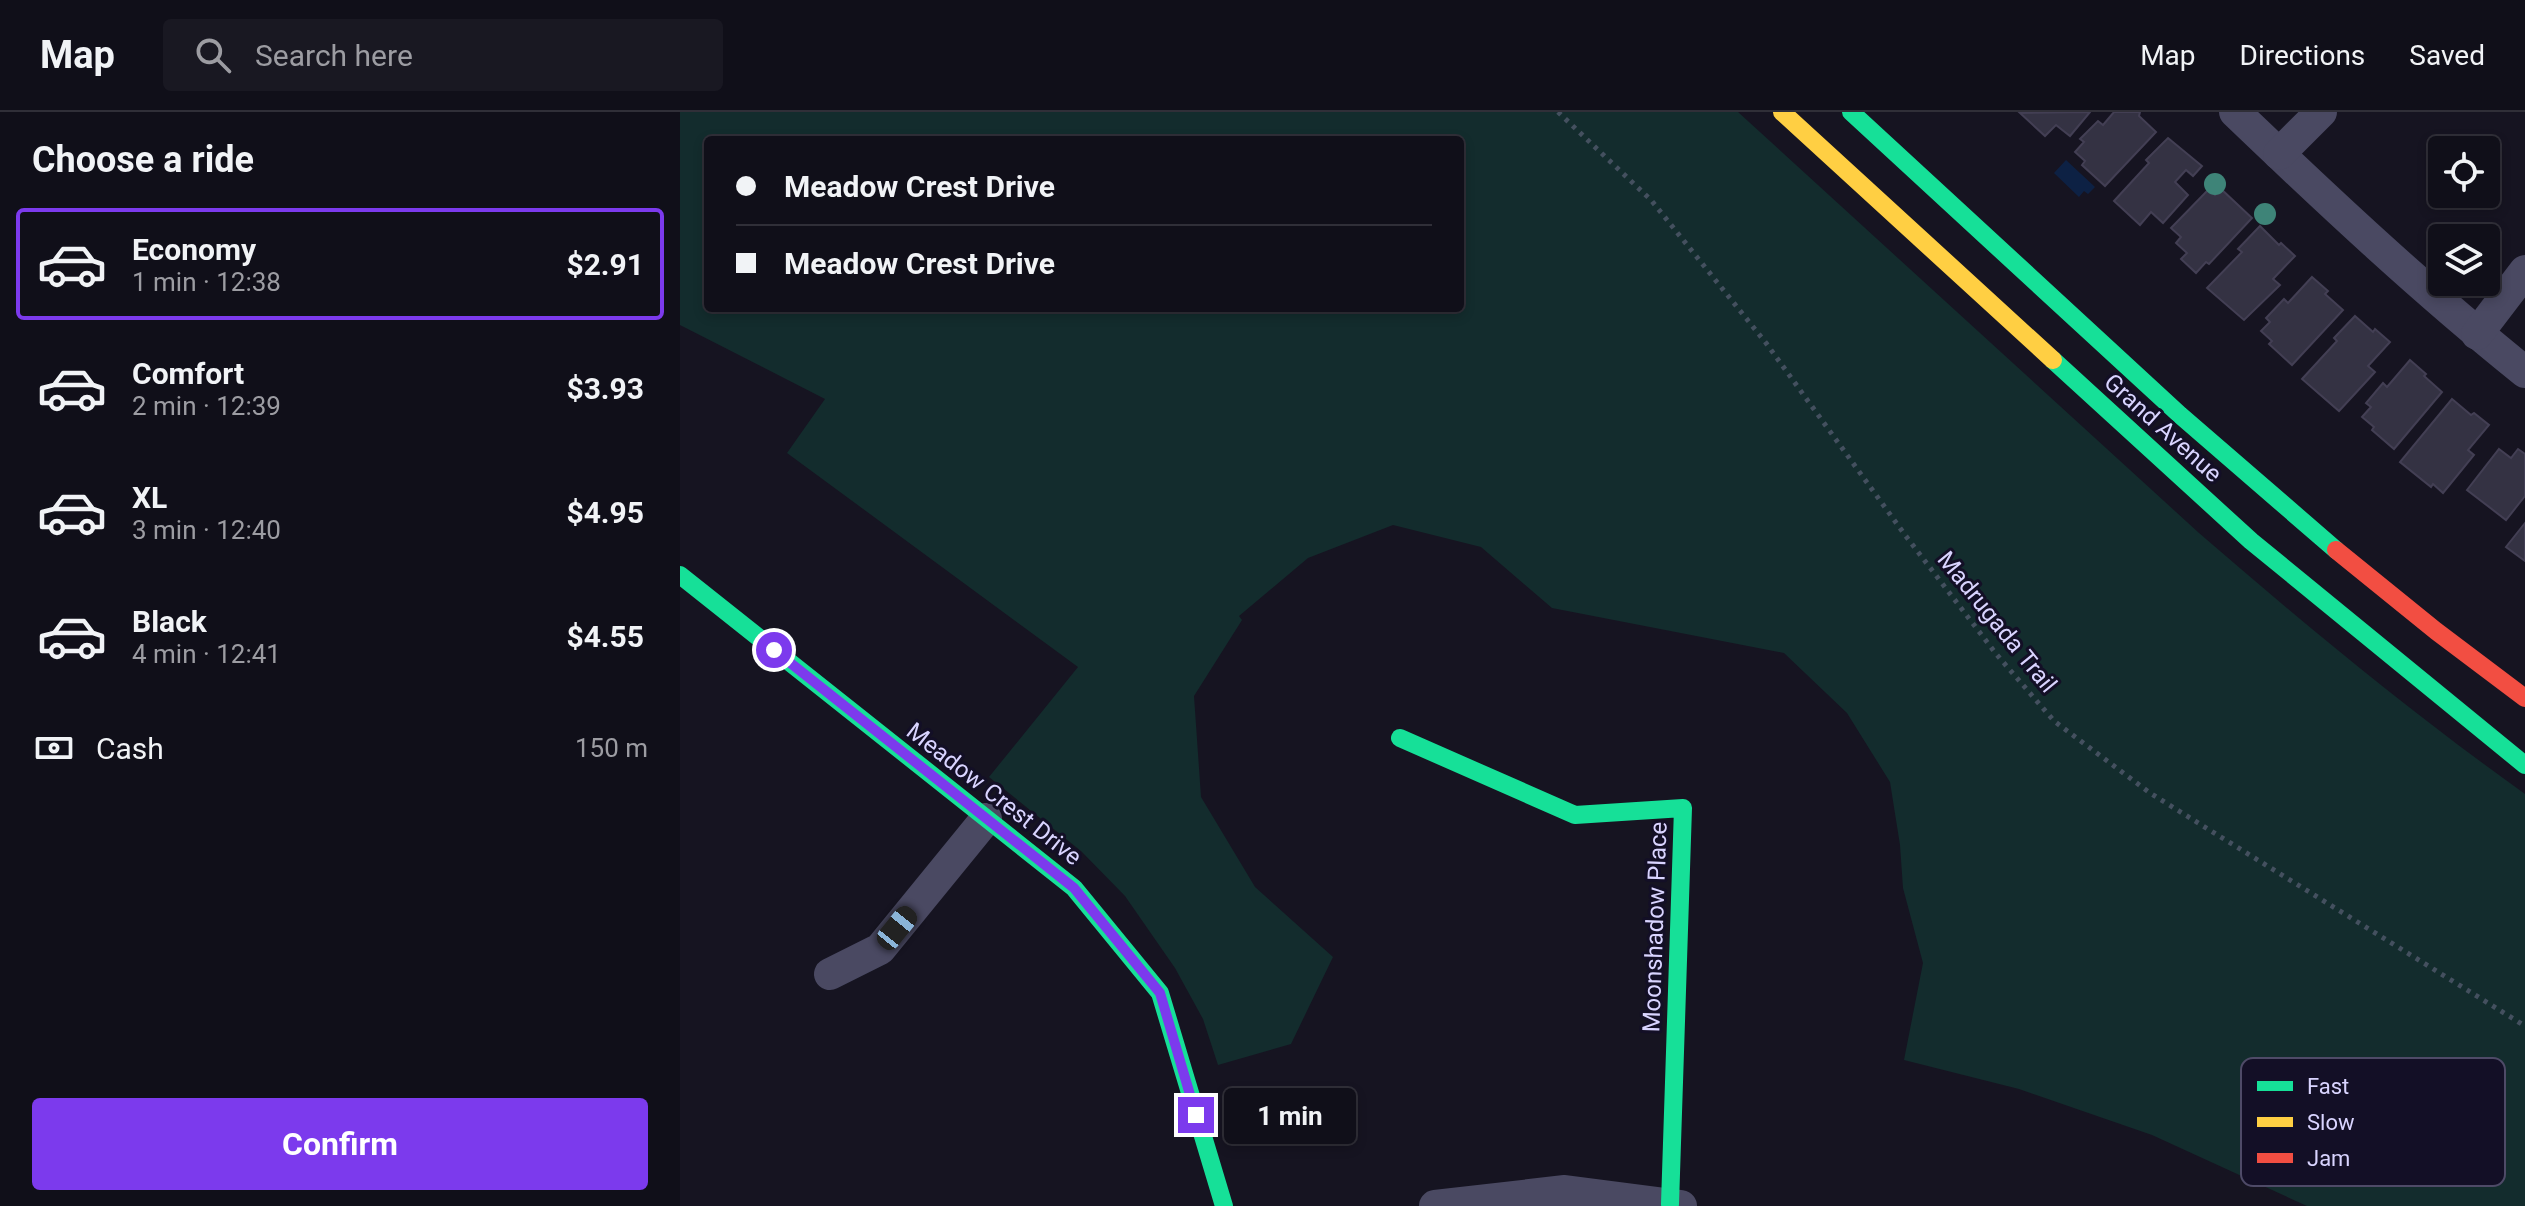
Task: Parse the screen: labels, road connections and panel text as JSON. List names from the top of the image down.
{
  "streets": {
    "main road": ["Grand Avenue", "Meadow Crest Drive", "Moonshadow Place"],
    "path": ["Madrugada Trail"]
  },
  "legend": ["Fast", "Slow", "Jam"],
  "page": {
    "header": "Map",
    "search": "Search here",
    "nav": ["Map", "Directions", "Saved"],
    "heading": "Choose a ride",
    "banner": ["Meadow Crest Drive", "Meadow Crest Drive"],
    "list": [
      {
        "name": "Economy",
        "note": "1 min · 12:38",
        "value": "$2.91"
      },
      {
        "name": "Comfort",
        "note": "2 min · 12:39",
        "value": "$3.93"
      },
      {
        "name": "XL",
        "note": "3 min · 12:40",
        "value": "$4.95"
      },
      {
        "name": "Black",
        "note": "4 min · 12:41",
        "value": "$4.55"
      }
    ],
    "pay": ["Cash", "150 m"],
    "buttons": "Confirm",
    "bubble": "1 min"
  }
}
